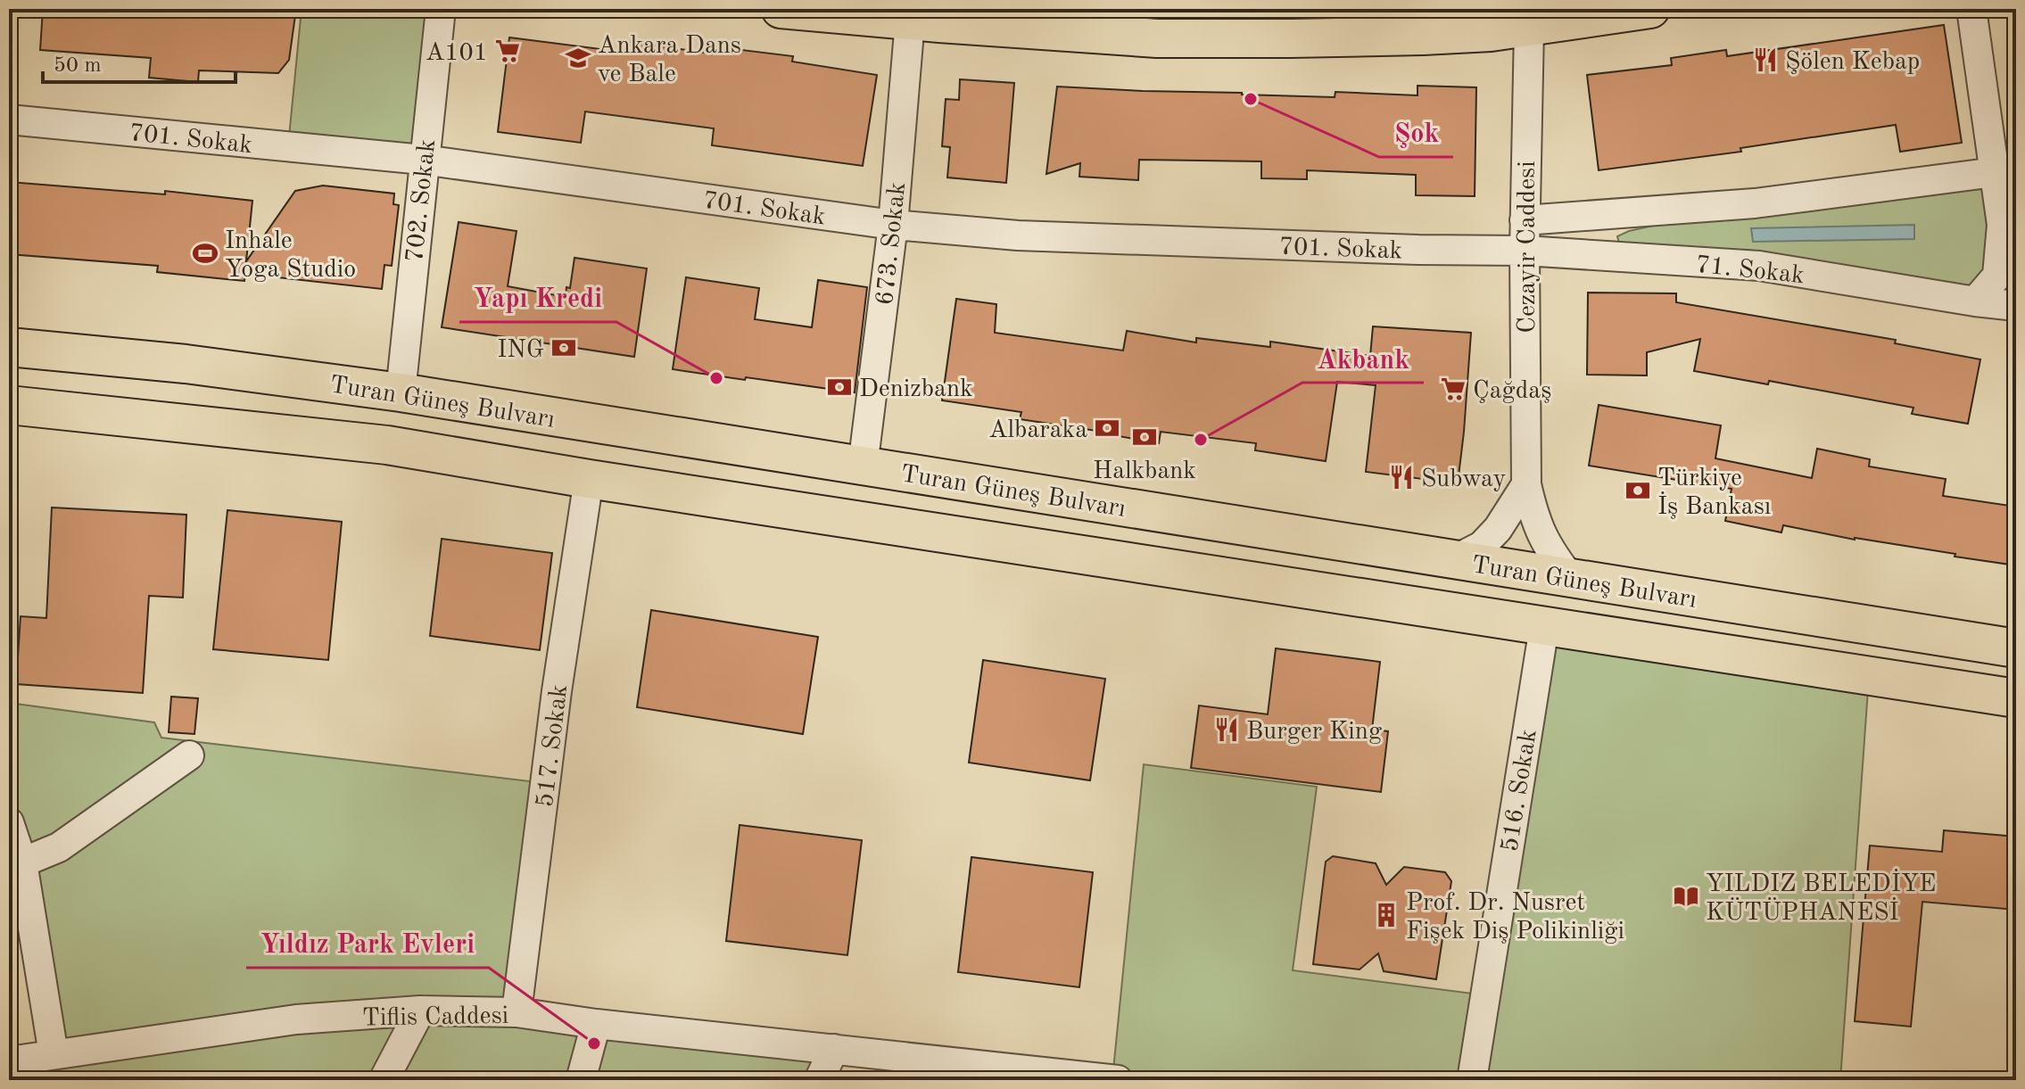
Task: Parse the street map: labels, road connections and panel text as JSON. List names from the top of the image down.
{
  "streets": {
    "main road": ["Turan Güneş Bulvarı"],
    "street": [
      "701. Sokak",
      "702. Sokak",
      "673. Sokak",
      "Cezayir Caddesi",
      "71. Sokak",
      "517. Sokak",
      "516. Sokak",
      "Tiflis Caddesi"
    ]
  },
  "crossings": [
    ["701. Sokak", "702. Sokak"],
    ["701. Sokak", "673. Sokak"],
    ["701. Sokak", "Cezayir Caddesi"],
    ["701. Sokak", "71. Sokak"],
    ["702. Sokak", "Turan Güneş Bulvarı"],
    ["673. Sokak", "Turan Güneş Bulvarı"],
    ["Cezayir Caddesi", "71. Sokak"],
    ["Cezayir Caddesi", "Turan Güneş Bulvarı"],
    ["Turan Güneş Bulvarı", "517. Sokak"],
    ["Turan Güneş Bulvarı", "516. Sokak"],
    ["517. Sokak", "Tiflis Caddesi"]
  ],
  "places": {
    "supermarket": ["A101", "Çağdaş"],
    "school or university": ["Ankara Dans ve Bale"],
    "restaurant": ["Şölen Kebap", "Subway", "Burger King"],
    "other": [
      "Şok",
      "Yapı Kredi",
      "Akbank",
      "Yıldız Park Evleri"
    ],
    "sports": ["Inhale Yoga Studio"],
    "bank": [
      "ING",
      "Denizbank",
      "Albaraka",
      "Halkbank",
      "Türkiye İş Bankası"
    ],
    "library": ["YILDIZ BELEDİYE KÜTÜPHANESİ"],
    "building": ["Prof. Dr. Nusret Fişek Diş Polikinliği"]
  },
  "scale_bar": "50 m"
}
